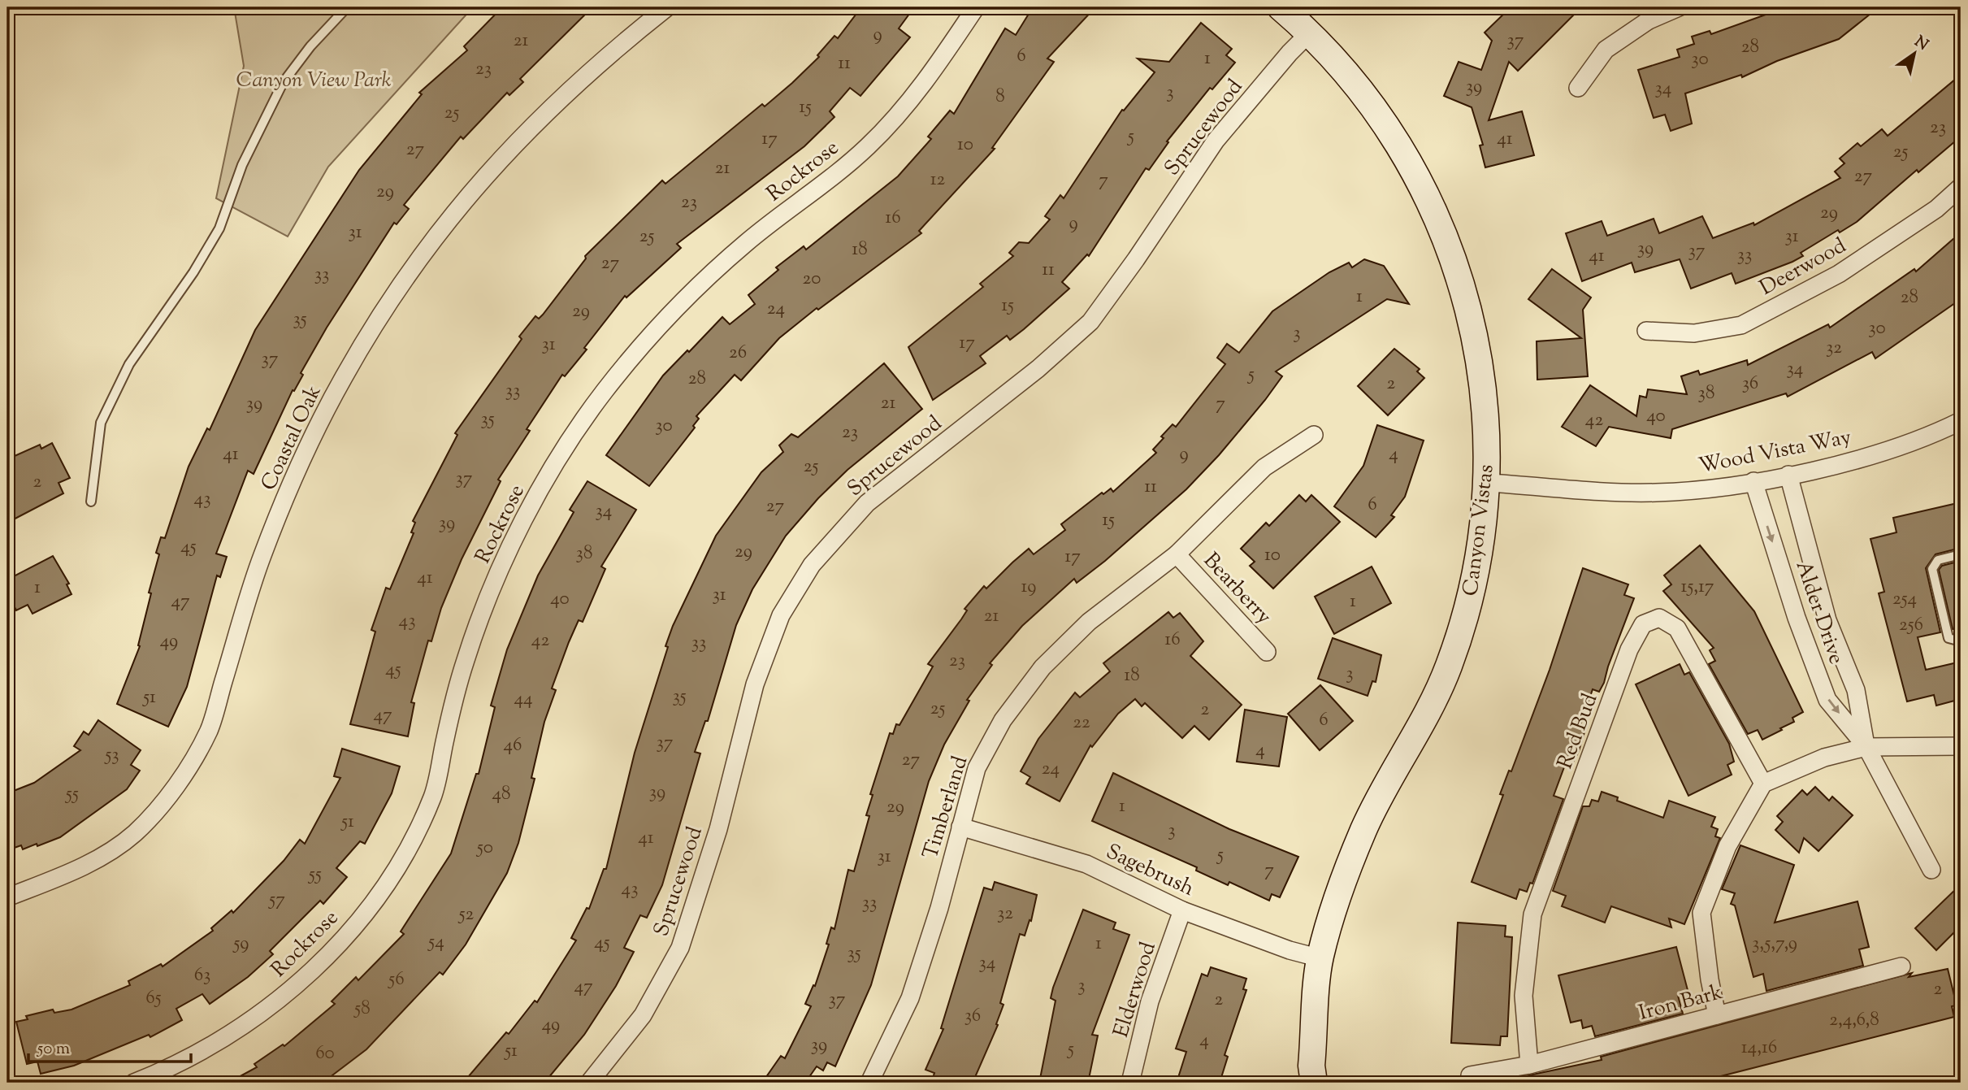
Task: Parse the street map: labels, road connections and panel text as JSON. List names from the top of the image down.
{
  "streets": {
    "street": [
      "Sprucewood",
      "Rockrose",
      "Deerwood",
      "Coastal Oak",
      "Wood Vista Way",
      "Canyon Vistas",
      "Bearberry",
      "Alder Drive",
      "Red Bud",
      "Timberland",
      "Sagebrush",
      "Elderwood",
      "Iron Bark"
    ]
  },
  "crossings": [
    ["Sprucewood", "Canyon Vistas"],
    ["Wood Vista Way", "Canyon Vistas"],
    ["Wood Vista Way", "Alder Drive"],
    ["Canyon Vistas", "Sagebrush"],
    ["Bearberry", "Timberland"],
    ["Red Bud", "Iron Bark"],
    ["Timberland", "Sagebrush"],
    ["Sagebrush", "Elderwood"]
  ],
  "parks": ["Canyon View Park"],
  "house_numbers": [
    "9",
    "21",
    "37",
    "28",
    "6",
    "1",
    "30",
    "11",
    "23",
    "39",
    "34",
    "3",
    "8",
    "15",
    "25",
    "23",
    "5",
    "17",
    "41",
    "10",
    "27",
    "25",
    "21",
    "27",
    "12",
    "7",
    "29",
    "23",
    "29",
    "16",
    "9",
    "31",
    "25",
    "31",
    "39",
    "18",
    "37",
    "33",
    "41",
    "27",
    "11",
    "33",
    "20",
    "1",
    "28",
    "15",
    "24",
    "29",
    "35",
    "30",
    "3",
    "17",
    "31",
    "32",
    "26",
    "37",
    "34",
    "5",
    "28",
    "2",
    "36",
    "33",
    "38",
    "21",
    "39",
    "7",
    "40",
    "35",
    "42",
    "30",
    "23",
    "41",
    "9",
    "4",
    "25",
    "37",
    "2",
    "11",
    "43",
    "6",
    "27",
    "34",
    "15",
    "39",
    "45",
    "29",
    "38",
    "10",
    "17",
    "41",
    "19",
    "15,17",
    "1",
    "31",
    "40",
    "254",
    "47",
    "1",
    "21",
    "43",
    "256",
    "16",
    "42",
    "49",
    "33",
    "23",
    "45",
    "3",
    "18",
    "35",
    "51",
    "44",
    "25",
    "2",
    "47",
    "6",
    "22",
    "37",
    "46",
    "4",
    "53",
    "27",
    "24",
    "39",
    "55",
    "48",
    "1",
    "29",
    "51",
    "3",
    "41",
    "50",
    "5",
    "31",
    "7",
    "55",
    "43",
    "57",
    "33",
    "32",
    "52",
    "54",
    "45",
    "59",
    "1",
    "3,5,7,9",
    "35",
    "34",
    "63",
    "56",
    "3",
    "47",
    "2",
    "65",
    "37",
    "2",
    "58",
    "36",
    "2,4,6,8",
    "49",
    "4",
    "39",
    "14,16",
    "5",
    "51",
    "60"
  ],
  "scale_bar": "50 m",
  "north": "top right"
}
